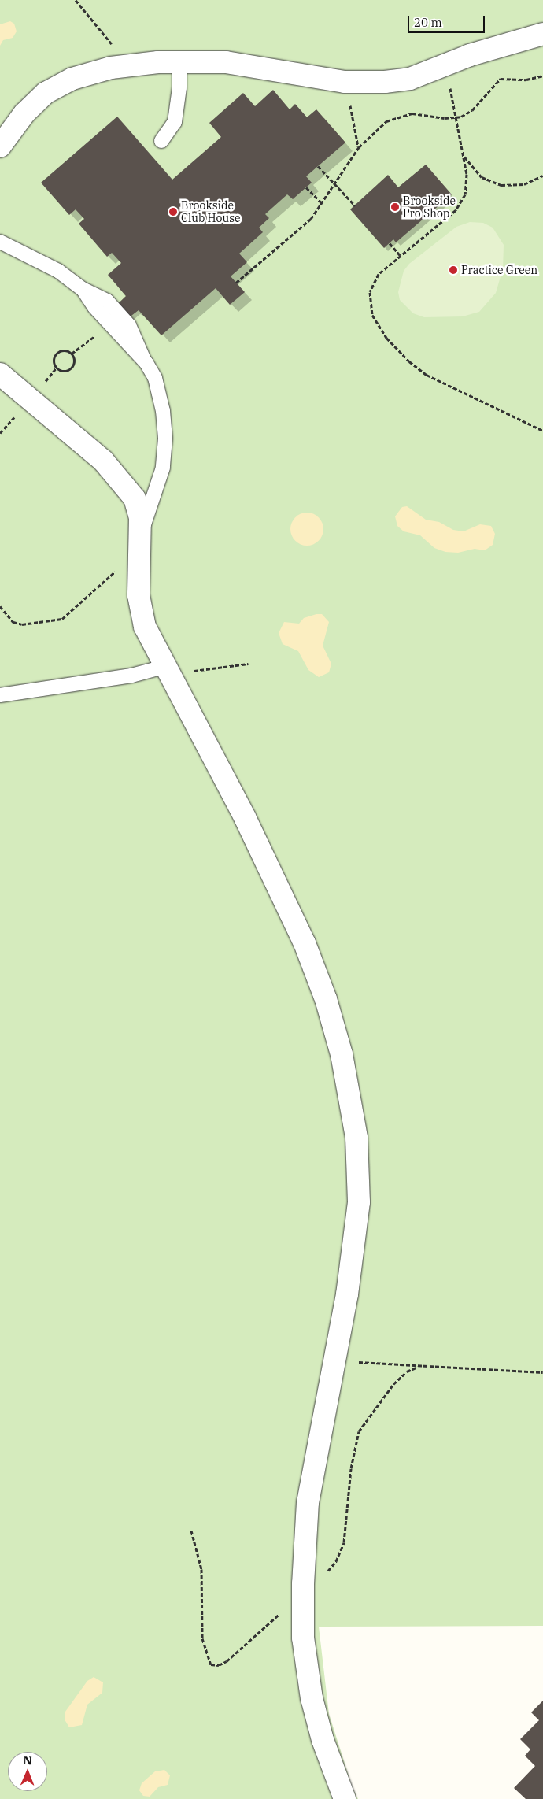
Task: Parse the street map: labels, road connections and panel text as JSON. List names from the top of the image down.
{
  "places": ["Brookside Pro Shop", "Brookside Club House", "Practice Green"],
  "scale_bar": "20 m",
  "north": "top"
}
